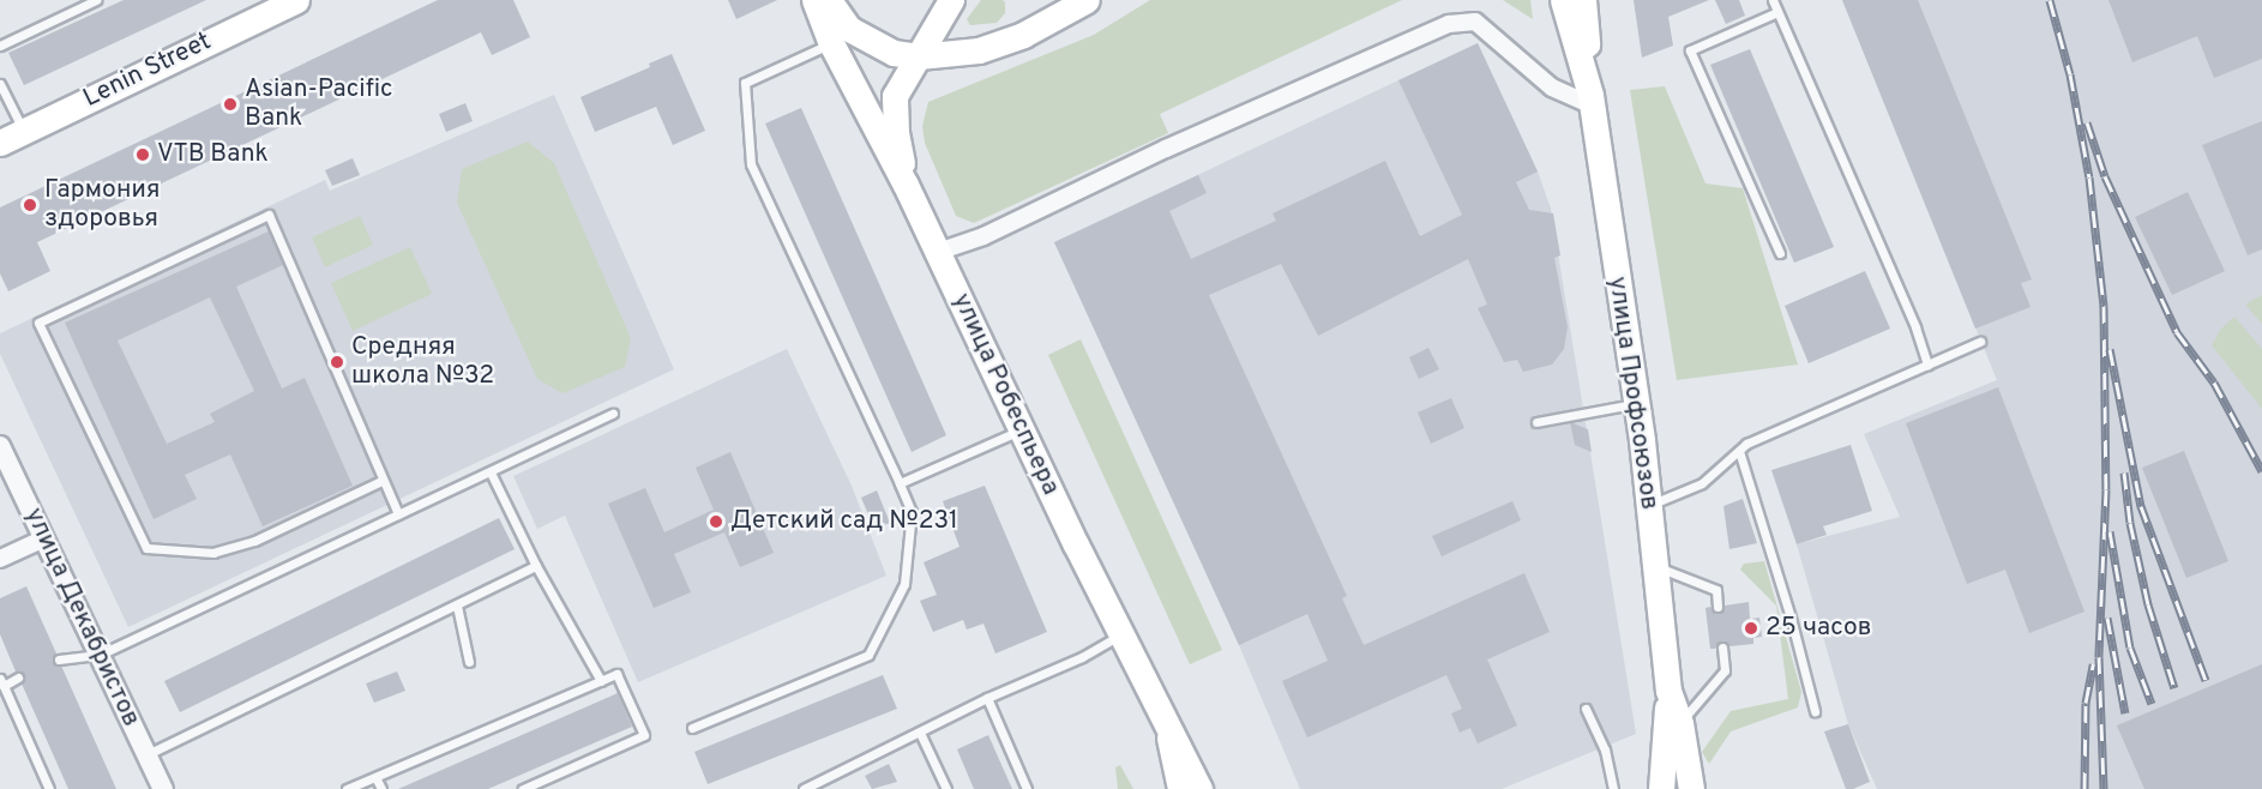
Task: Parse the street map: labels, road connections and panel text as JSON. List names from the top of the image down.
{
  "streets": {
    "main road": ["Lenin Street", "улица Профсоюзов", "улица Робеспьера"],
    "street": ["улица Декабристов"]
  },
  "places": [
    "Asian-Pacific Bank",
    "VTB Bank",
    "Гармония здоровья",
    "Средняя школа №32",
    "Детский сад №231",
    "25 часов"
  ]
}
